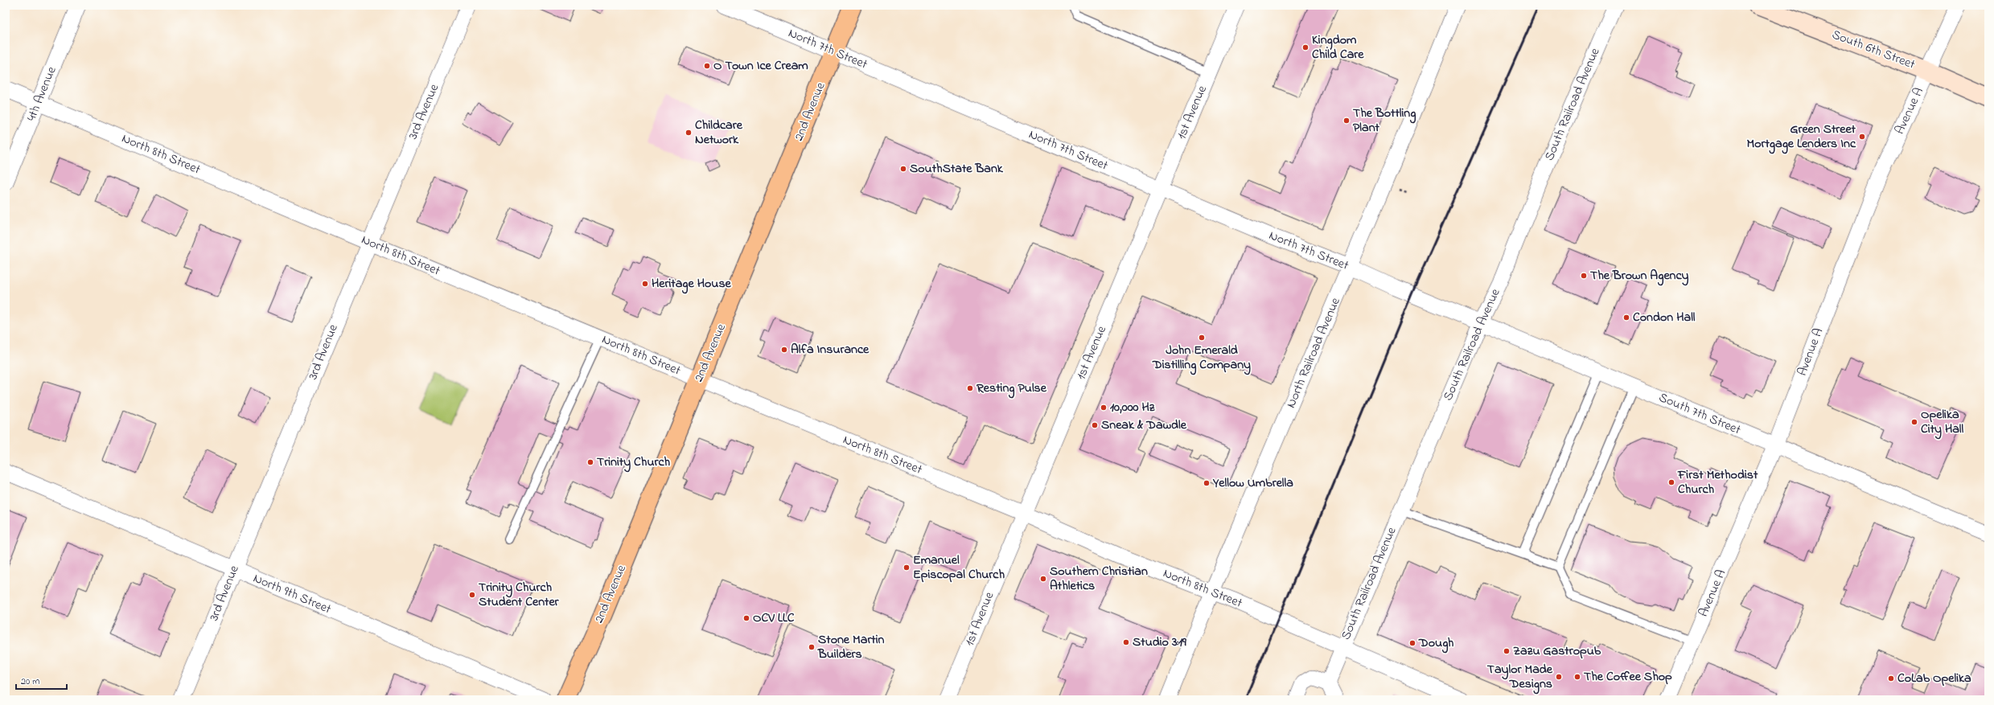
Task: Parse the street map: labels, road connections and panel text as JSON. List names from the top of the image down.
{
  "streets": {
    "main road": ["2nd Avenue"],
    "street": [
      "North 7th Street",
      "South 6th Street",
      "4th Avenue",
      "South Railroad Avenue",
      "Avenue A",
      "3rd Avenue",
      "1st Avenue",
      "North 8th Street",
      "North Railroad Avenue",
      "South 7th Street",
      "North 9th Street"
    ]
  },
  "crossings": [
    ["North 7th Street", "2nd Avenue"],
    ["North 7th Street", "1st Avenue"],
    ["North 7th Street", "North Railroad Avenue"],
    ["North 7th Street", "South 7th Street"],
    ["South 6th Street", "Avenue A"],
    ["4th Avenue", "North 8th Street"],
    ["South Railroad Avenue", "North 8th Street"],
    ["South Railroad Avenue", "South 7th Street"],
    ["Avenue A", "South 7th Street"],
    ["3rd Avenue", "North 8th Street"],
    ["3rd Avenue", "North 9th Street"],
    ["2nd Avenue", "North 8th Street"],
    ["1st Avenue", "North 8th Street"],
    ["North 8th Street", "North Railroad Avenue"]
  ],
  "places": [
    "Kingdom Child Care",
    "O Town Ice Cream",
    "The Bottling Plant",
    "Childcare Network",
    "Green Street Mortgage Lenders Inc",
    "SouthState Bank",
    "The Brown Agency",
    "Heritage House",
    "Condon Hall",
    "John Emerald Distilling Company",
    "Alfa Insurance",
    "Resting Pulse",
    "10,000 Hz",
    "Opelika City Hall",
    "Sneak & Dawdle",
    "Trinity Church",
    "First Methodist Church",
    "Yellow Umbrella",
    "Emanuel Episcopal Church",
    "Southern Christian Athletics",
    "Trinity Church Student Center",
    "OCV LLC",
    "Studio 3:19",
    "Dough",
    "Stone Martin Builders",
    "Zazu Gastropub",
    "Taylor Made Designs",
    "The Coffee Shop",
    "CoLab Opelika"
  ],
  "scale_bar": "20 m"
}
